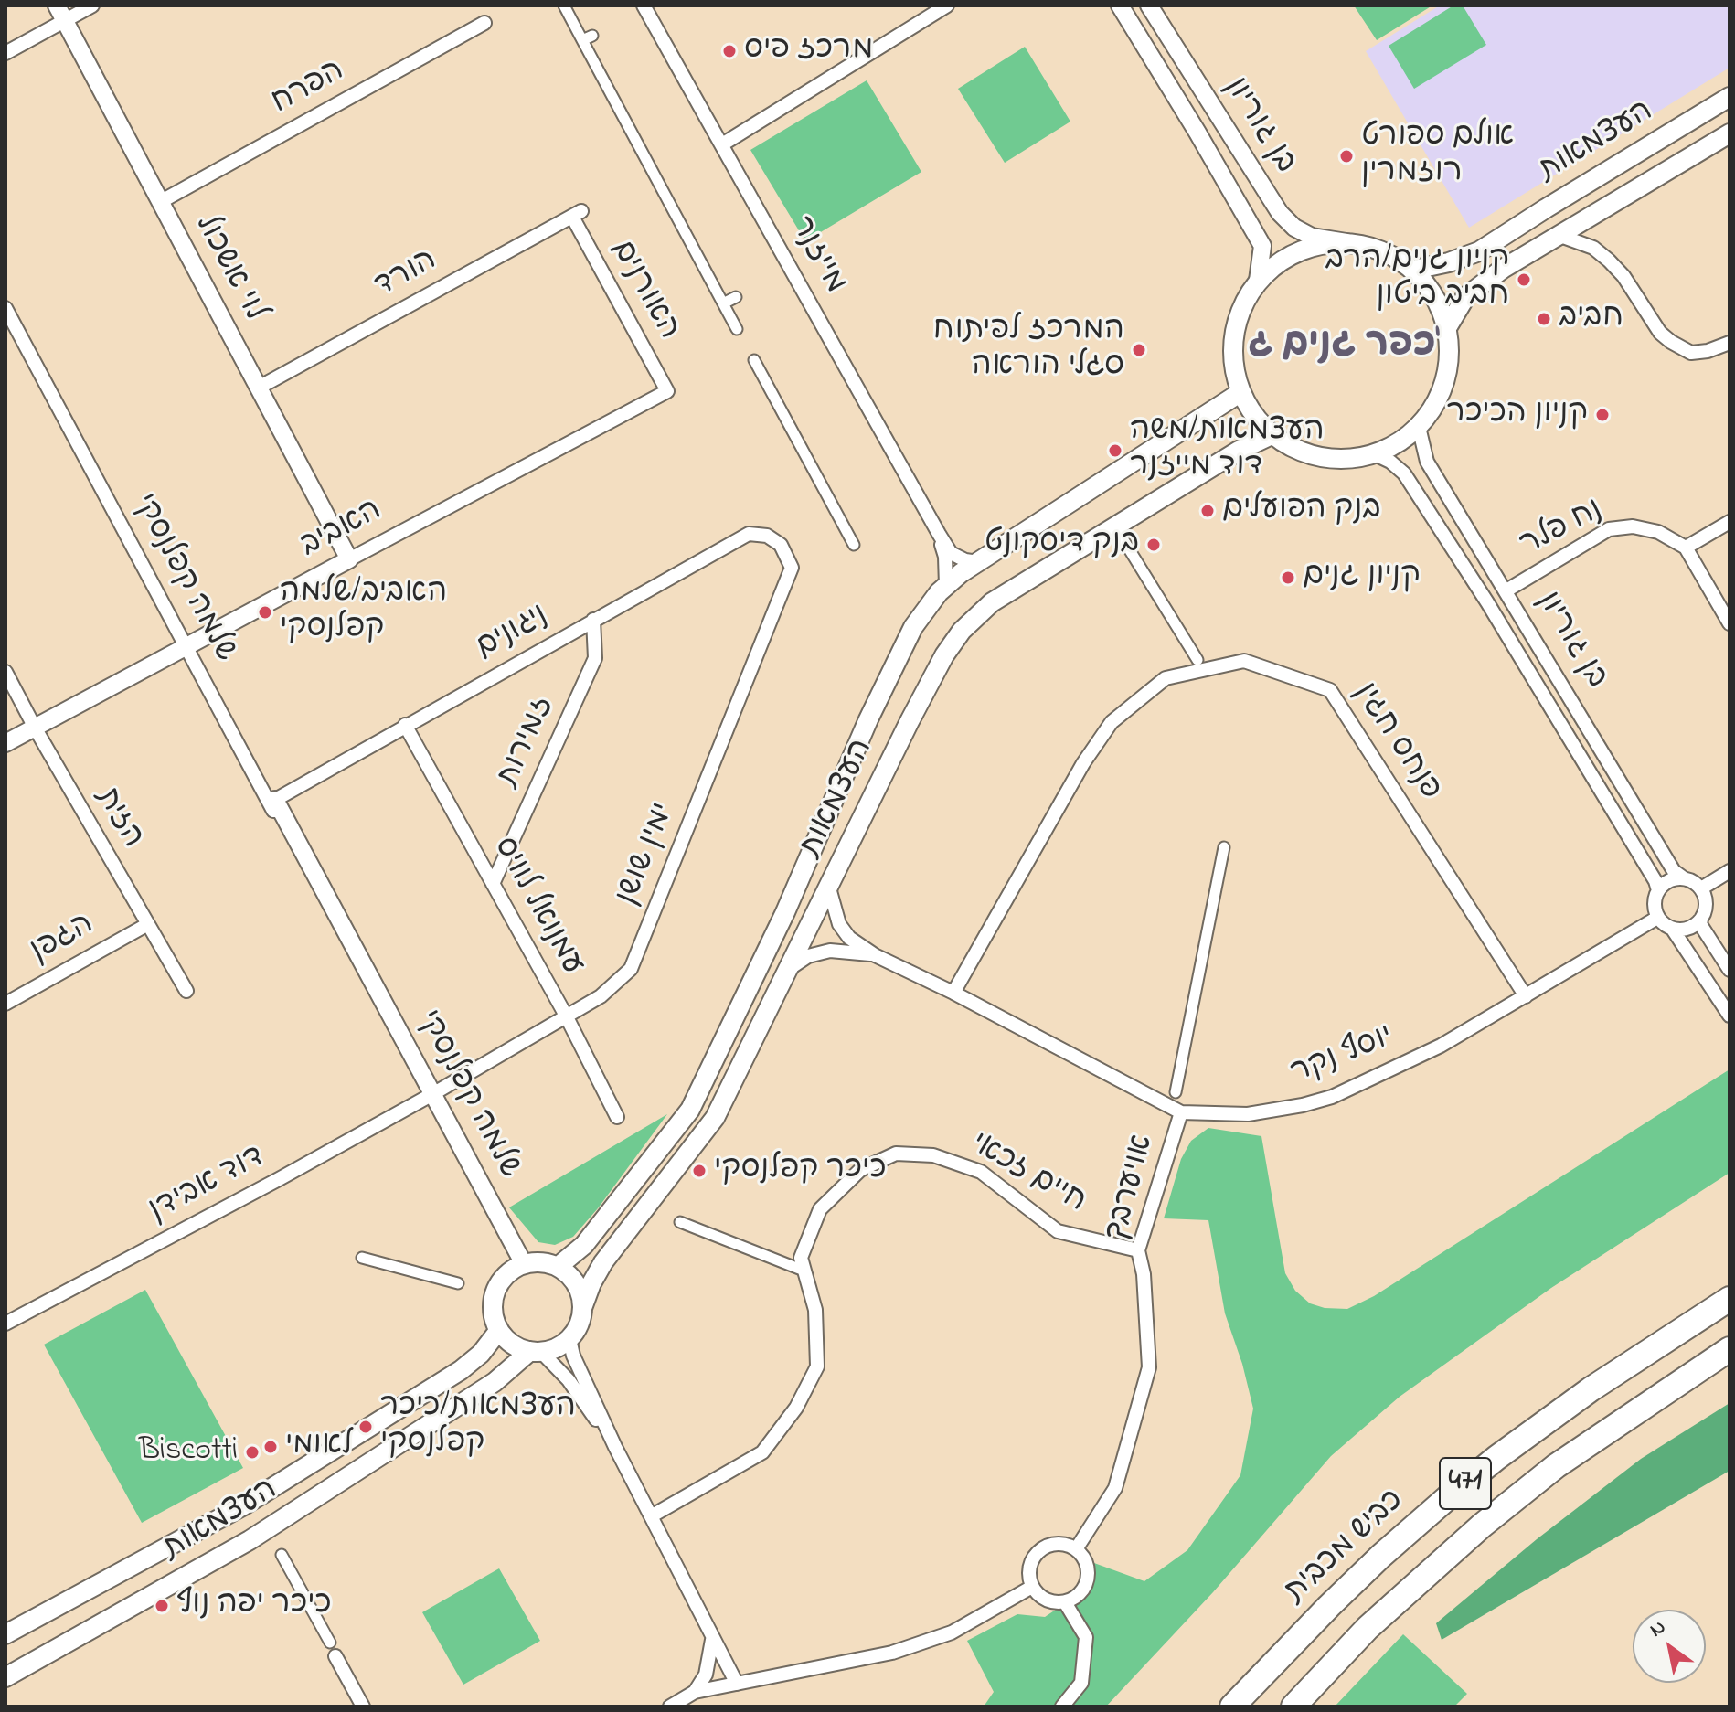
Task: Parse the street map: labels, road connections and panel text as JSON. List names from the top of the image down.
{
  "streets": {
    "highway": ["471", "כביש מכבית"],
    "main road": ["העצמאות"],
    "street": [
      "הפרח",
      "בן גוריון",
      "מייזנר",
      "לוי אשכול",
      "הורד",
      "האורנים",
      "נח פלר",
      "האביב",
      "שלמה קפלנסקי",
      "ניגונים",
      "זמירות",
      "פנחס חגין",
      "הזית",
      "ימין שושן",
      "עמנואל לוויס",
      "הגפן",
      "יוסף נקר",
      "חיים זכאי",
      "דוד אבידן",
      "אויערבך"
    ]
  },
  "crossings": [
    ["הפרח", "לוי אשכול"],
    ["בן גוריון", "העצמאות"],
    ["בן גוריון", "נח פלר"],
    ["בן גוריון", "יוסף נקר"],
    ["העצמאות", "מייזנר"],
    ["העצמאות", "שלמה קפלנסקי"],
    ["העצמאות", "יוסף נקר"],
    ["לוי אשכול", "הורד"],
    ["לוי אשכול", "האביב"],
    ["הורד", "האורנים"],
    ["האורנים", "האביב"],
    ["האביב", "שלמה קפלנסקי"],
    ["האביב", "הזית"],
    ["שלמה קפלנסקי", "ניגונים"],
    ["שלמה קפלנסקי", "ימין שושן"],
    ["שלמה קפלנסקי", "דוד אבידן"],
    ["ניגונים", "זמירות"],
    ["ניגונים", "ימין שושן"],
    ["ניגונים", "עמנואל לוויס"],
    ["זמירות", "עמנואל לוויס"],
    ["פנחס חגין", "יוסף נקר"],
    ["הזית", "הגפן"],
    ["ימין שושן", "עמנואל לוויס"],
    ["ימין שושן", "דוד אבידן"],
    ["יוסף נקר", "אויערבך"],
    ["חיים זכאי", "אויערבך"]
  ],
  "districts": ["כפר גנים ג'"],
  "places": [
    "מרכז פיס",
    "אולם ספורט רוזמרין",
    "קניון גנים/הרב חביב ביטון",
    "חביב",
    "המרכז לפיתוח סגלי הוראה",
    "קניון הכיכר",
    "העצמאות/משה דוד מייזנר",
    "בנק הפועלים",
    "בנק דיסקונט",
    "קניון גנים",
    "האביב/שלמה קפלנסקי",
    "כיכר קפלנסקי",
    "העצמאות/כיכר קפלנסקי",
    "לאומי",
    "Biscotti",
    "כיכר יפה נוף"
  ],
  "north": "top left"
}
